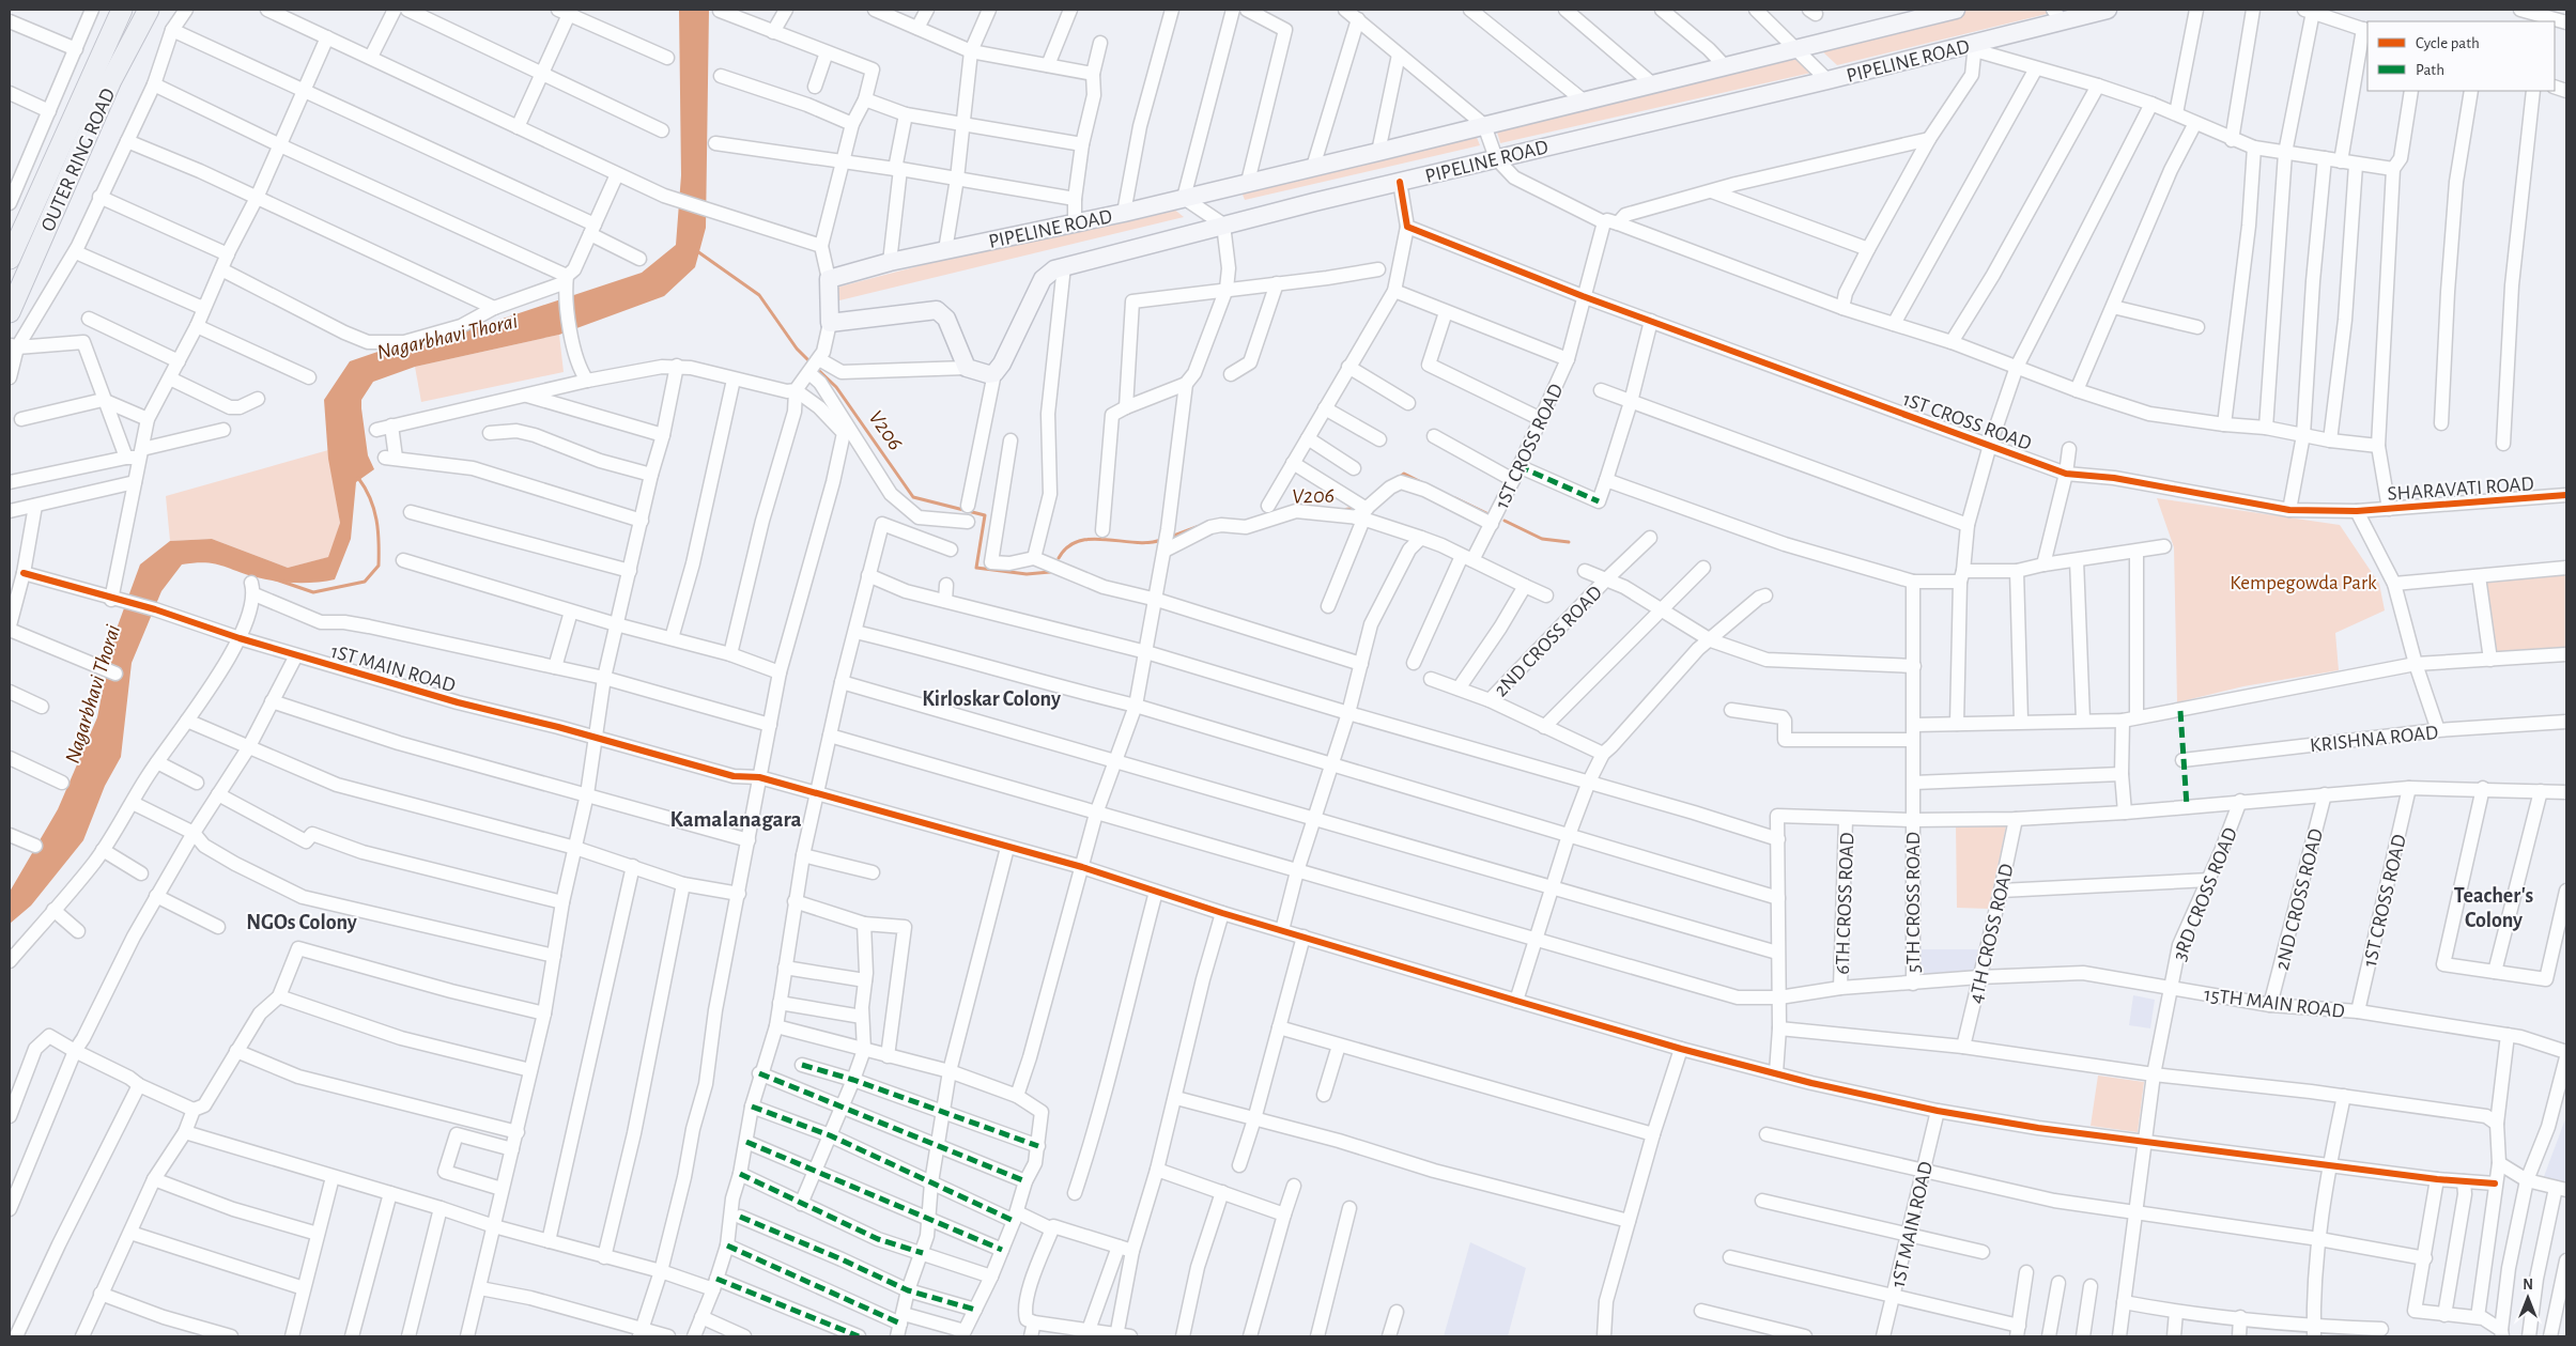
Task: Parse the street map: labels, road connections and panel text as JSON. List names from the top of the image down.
{
  "streets": {
    "highway": ["OUTER RING ROAD"],
    "main road": ["PIPELINE ROAD"],
    "street": [
      "1ST CROSS ROAD",
      "SHARAVATI ROAD",
      "2ND CROSS ROAD",
      "1ST MAIN ROAD",
      "KRISHNA ROAD",
      "3RD CROSS ROAD",
      "5TH CROSS ROAD",
      "6TH CROSS ROAD",
      "4TH CROSS ROAD",
      "15TH MAIN ROAD"
    ]
  },
  "crossings": [
    ["1ST CROSS ROAD", "SHARAVATI ROAD"],
    ["1ST CROSS ROAD", "15TH MAIN ROAD"],
    ["2ND CROSS ROAD", "15TH MAIN ROAD"],
    ["1ST MAIN ROAD", "3RD CROSS ROAD"],
    ["3RD CROSS ROAD", "15TH MAIN ROAD"],
    ["5TH CROSS ROAD", "15TH MAIN ROAD"],
    ["6TH CROSS ROAD", "15TH MAIN ROAD"],
    ["4TH CROSS ROAD", "15TH MAIN ROAD"]
  ],
  "districts": [
    "Kirloskar Colony",
    "Kamalanagara",
    "Teacher's Colony",
    "NGOs Colony"
  ],
  "water": ["Nagarbhavi Thorai", "V206"],
  "parks": ["Kempegowda Park"],
  "legend": ["Cycle path", "Path"],
  "north": "top"
}
